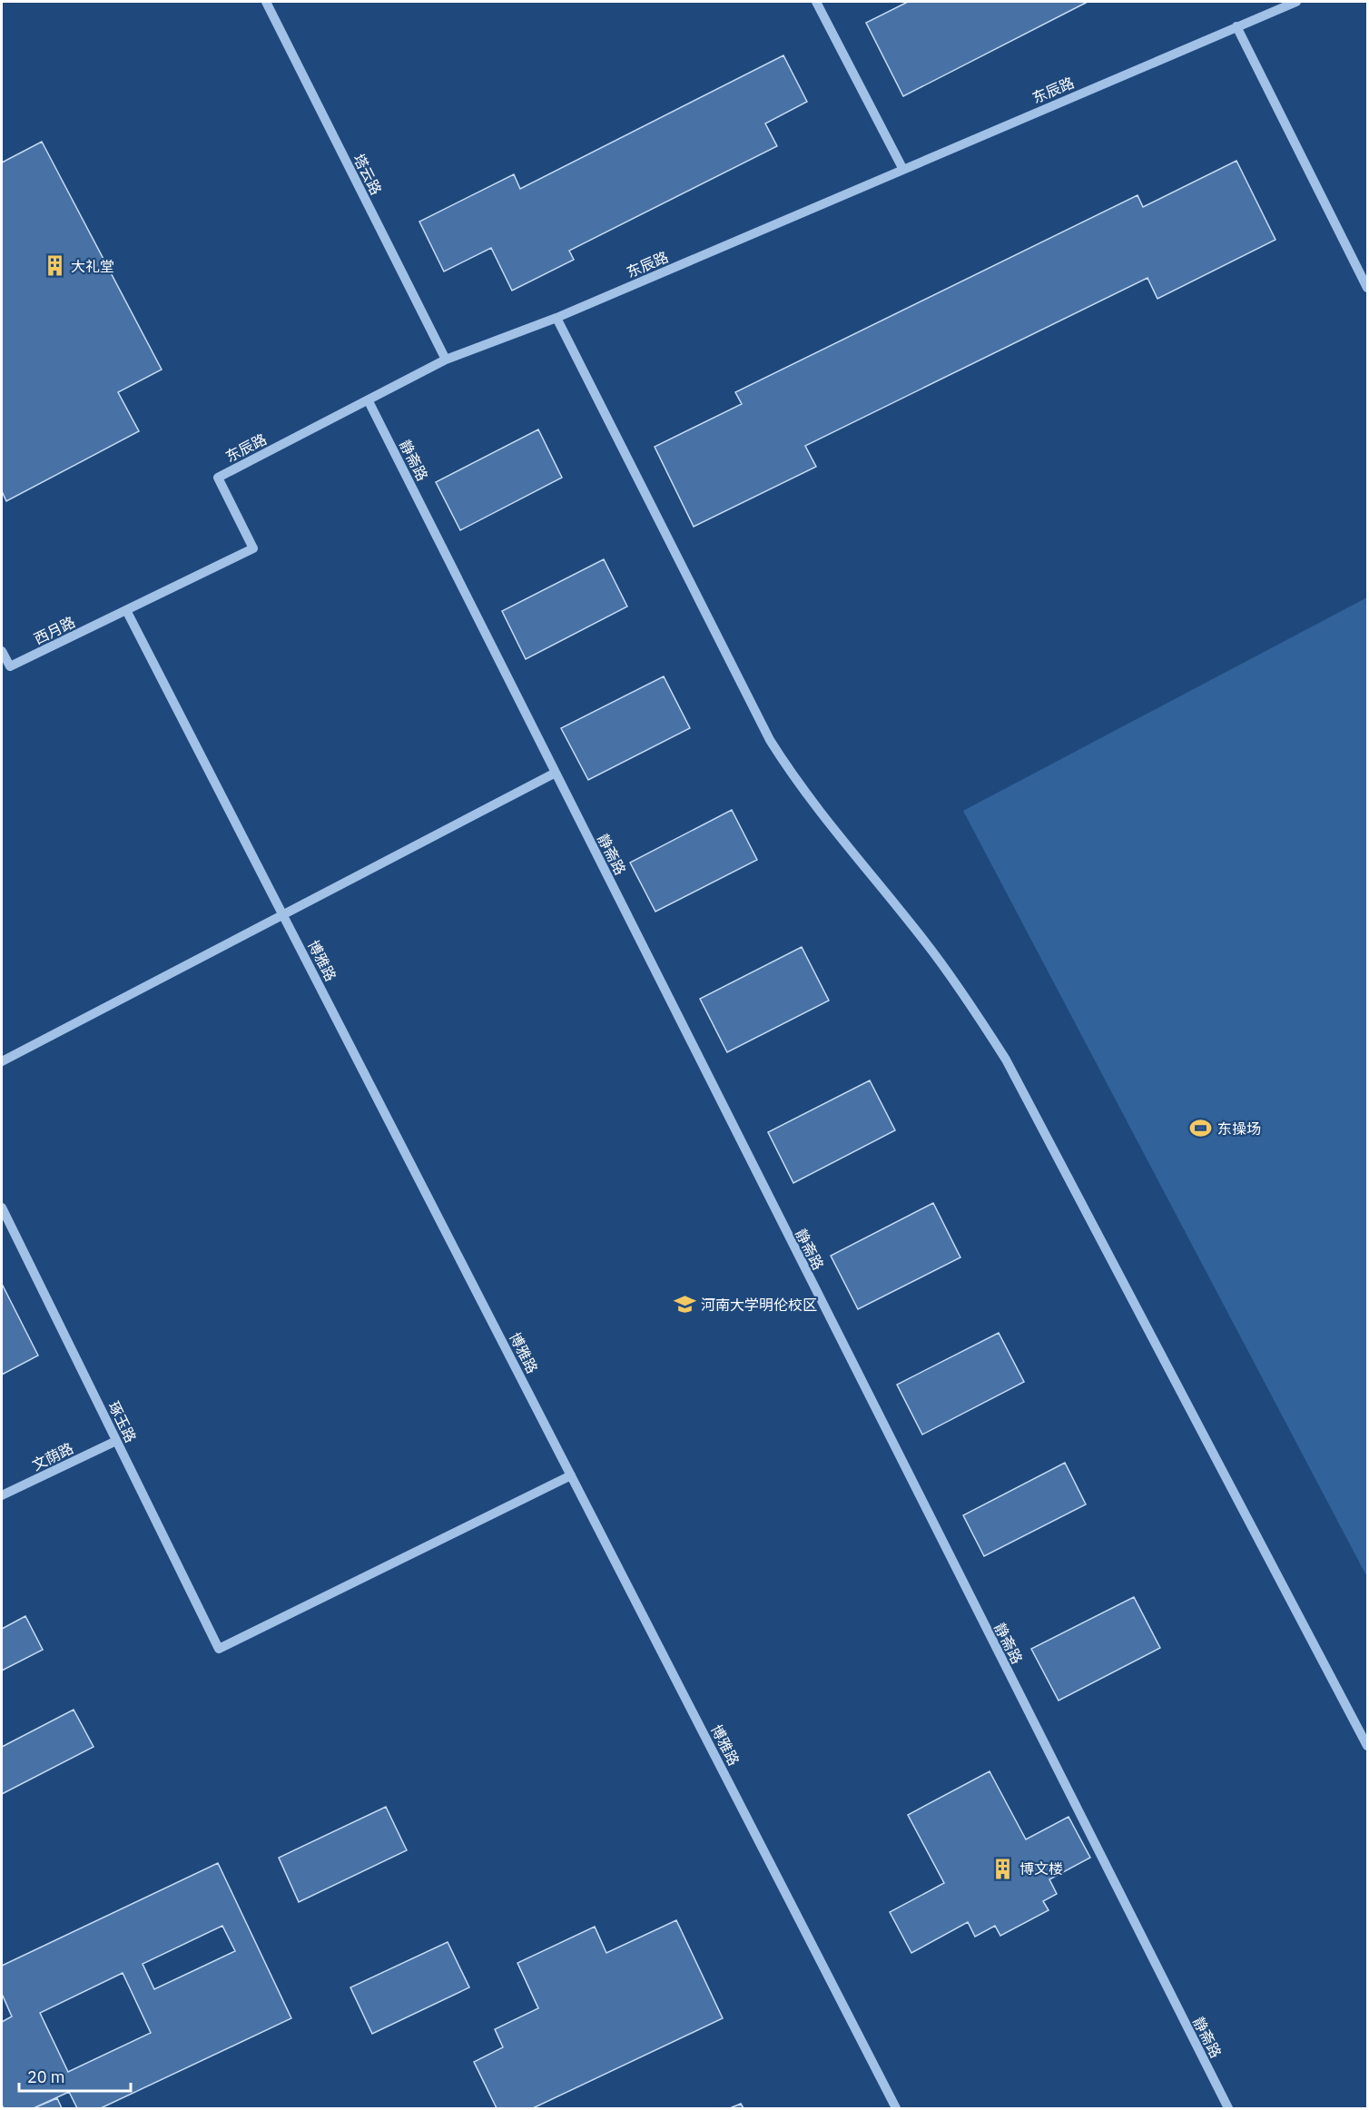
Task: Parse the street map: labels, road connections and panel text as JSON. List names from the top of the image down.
{
  "streets": {
    "lane": [
      "东辰路",
      "塔云路",
      "静斋路",
      "西月路",
      "博雅路",
      "琢玉路",
      "文荫路"
    ]
  },
  "crossings": [
    ["东辰路", "塔云路"],
    ["东辰路", "静斋路"],
    ["东辰路", "西月路"],
    ["东辰路", "博雅路"],
    ["西月路", "博雅路"],
    ["博雅路", "琢玉路"],
    ["琢玉路", "文荫路"]
  ],
  "places": {
    "building": ["大礼堂", "博文楼"],
    "sports": ["东操场"],
    "school or university": ["河南大学明伦校区"]
  },
  "scale_bar": "20 m"
}
